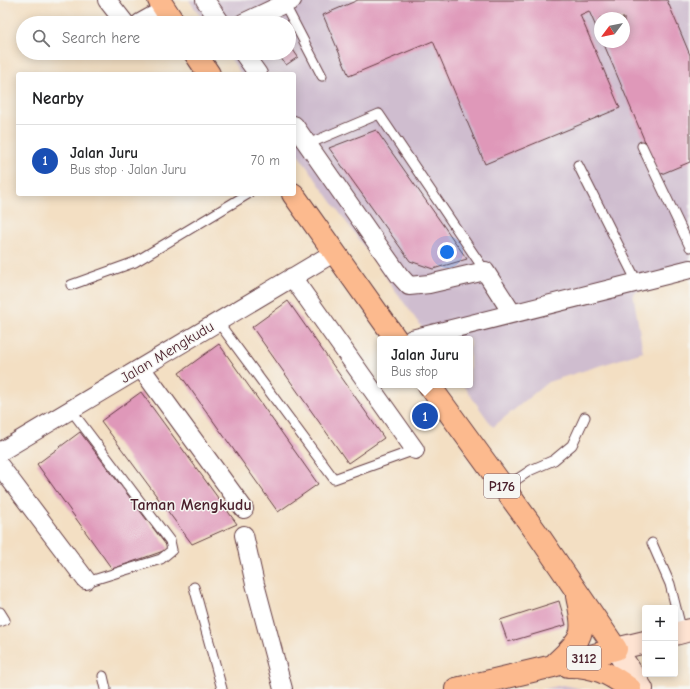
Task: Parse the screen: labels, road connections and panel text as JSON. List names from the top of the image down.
{
  "streets": {
    "main road": ["P176", "3112"],
    "street": ["Jalan Mengkudu"]
  },
  "crossings": [
    ["P176", "3112"]
  ],
  "districts": ["Taman Mengkudu"],
  "north": "bottom left",
  "page": {
    "search": "Search here",
    "heading": "Nearby",
    "list": [
      {
        "mark": "1",
        "name": "Jalan Juru",
        "note": "Bus stop · Jalan Juru",
        "value": "70 m"
      }
    ],
    "popup": ["Jalan Juru", "Bus stop"],
    "pins": "1",
    "map_buttons": ["+", "−"]
  }
}
